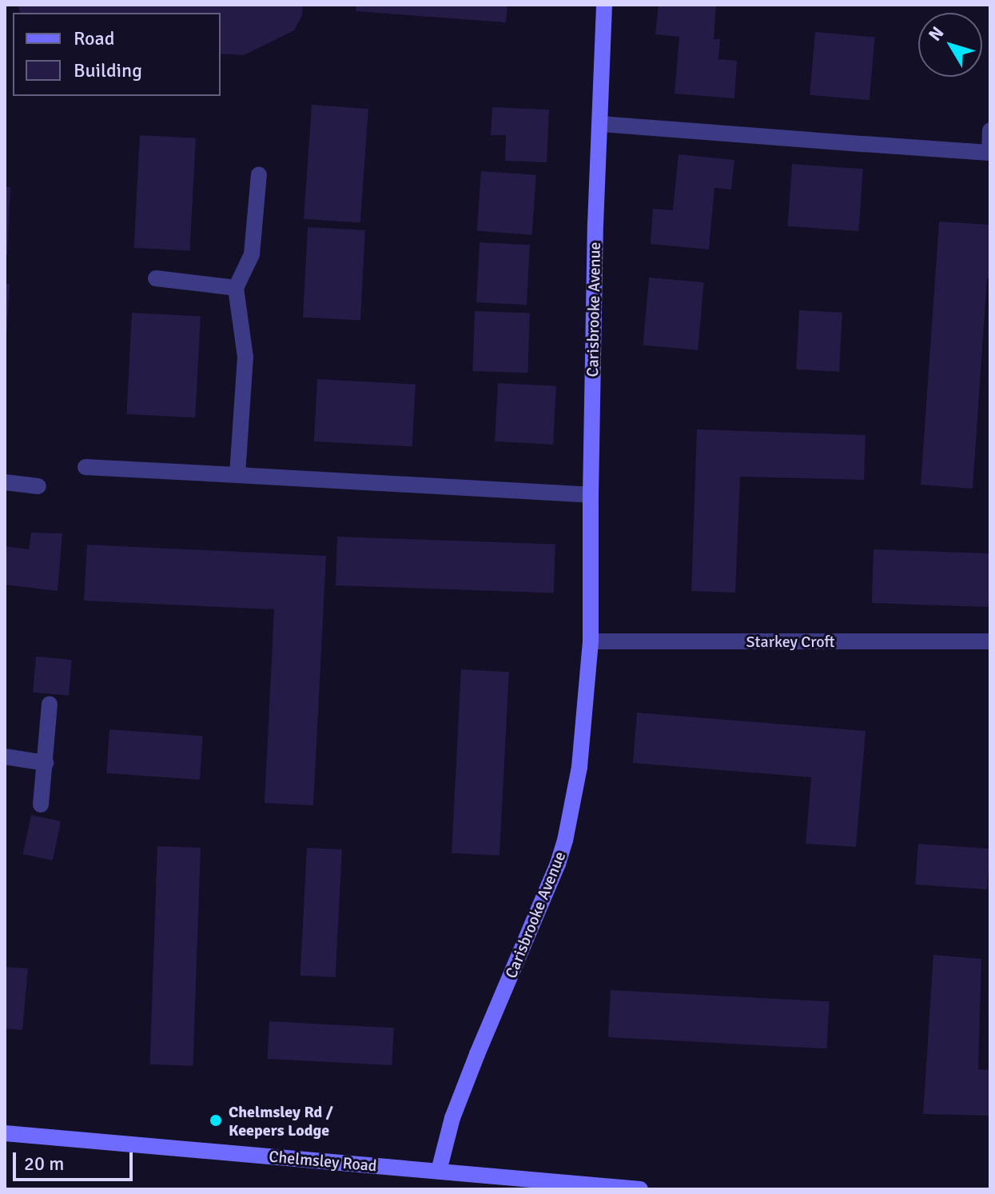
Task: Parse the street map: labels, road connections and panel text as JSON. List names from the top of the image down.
{
  "streets": {
    "street": ["Carisbrooke Avenue", "Starkey Croft", "Chelmsley Road"]
  },
  "crossings": [
    ["Carisbrooke Avenue", "Starkey Croft"],
    ["Carisbrooke Avenue", "Chelmsley Road"]
  ],
  "places": ["Chelmsley Rd / Keepers Lodge"],
  "legend": ["Road", "Building"],
  "scale_bar": "20 m",
  "north": "top left"
}
